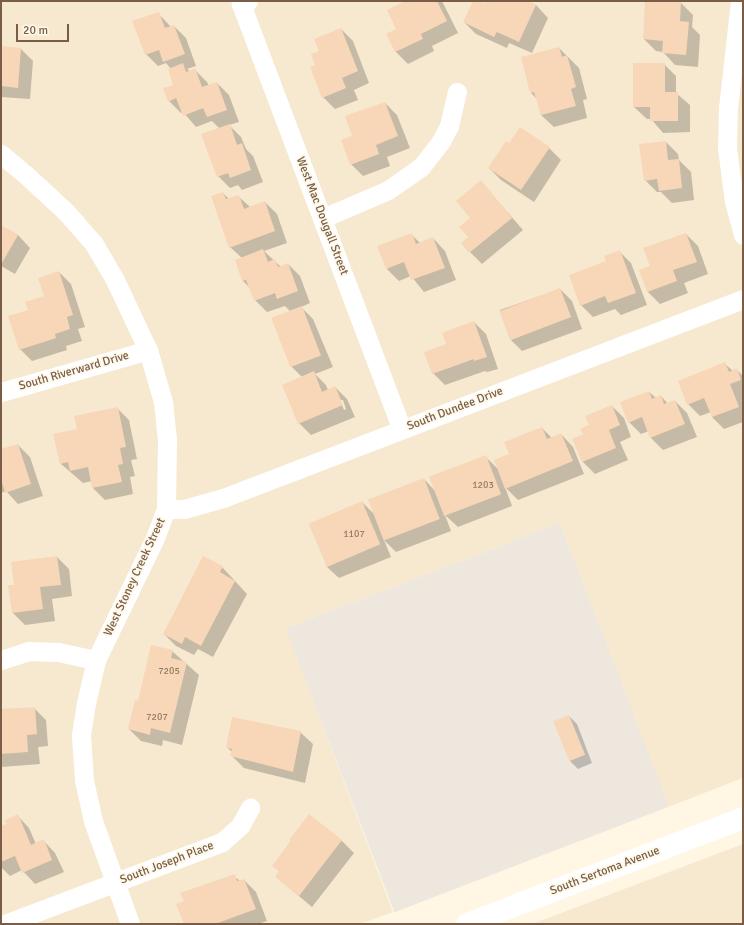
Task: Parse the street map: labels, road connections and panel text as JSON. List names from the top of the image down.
{
  "streets": {
    "main road": ["South Sertoma Avenue"],
    "street": [
      "West Mac Dougall Street",
      "South Riverward Drive",
      "South Dundee Drive",
      "West Stoney Creek Street",
      "South Joseph Place"
    ]
  },
  "crossings": [
    ["West Mac Dougall Street", "South Dundee Drive"],
    ["South Riverward Drive", "West Stoney Creek Street"],
    ["South Dundee Drive", "West Stoney Creek Street"],
    ["West Stoney Creek Street", "South Joseph Place"]
  ],
  "house_numbers": [
    "1203",
    "1107",
    "7205",
    "7207"
  ],
  "scale_bar": "20 m"
}
